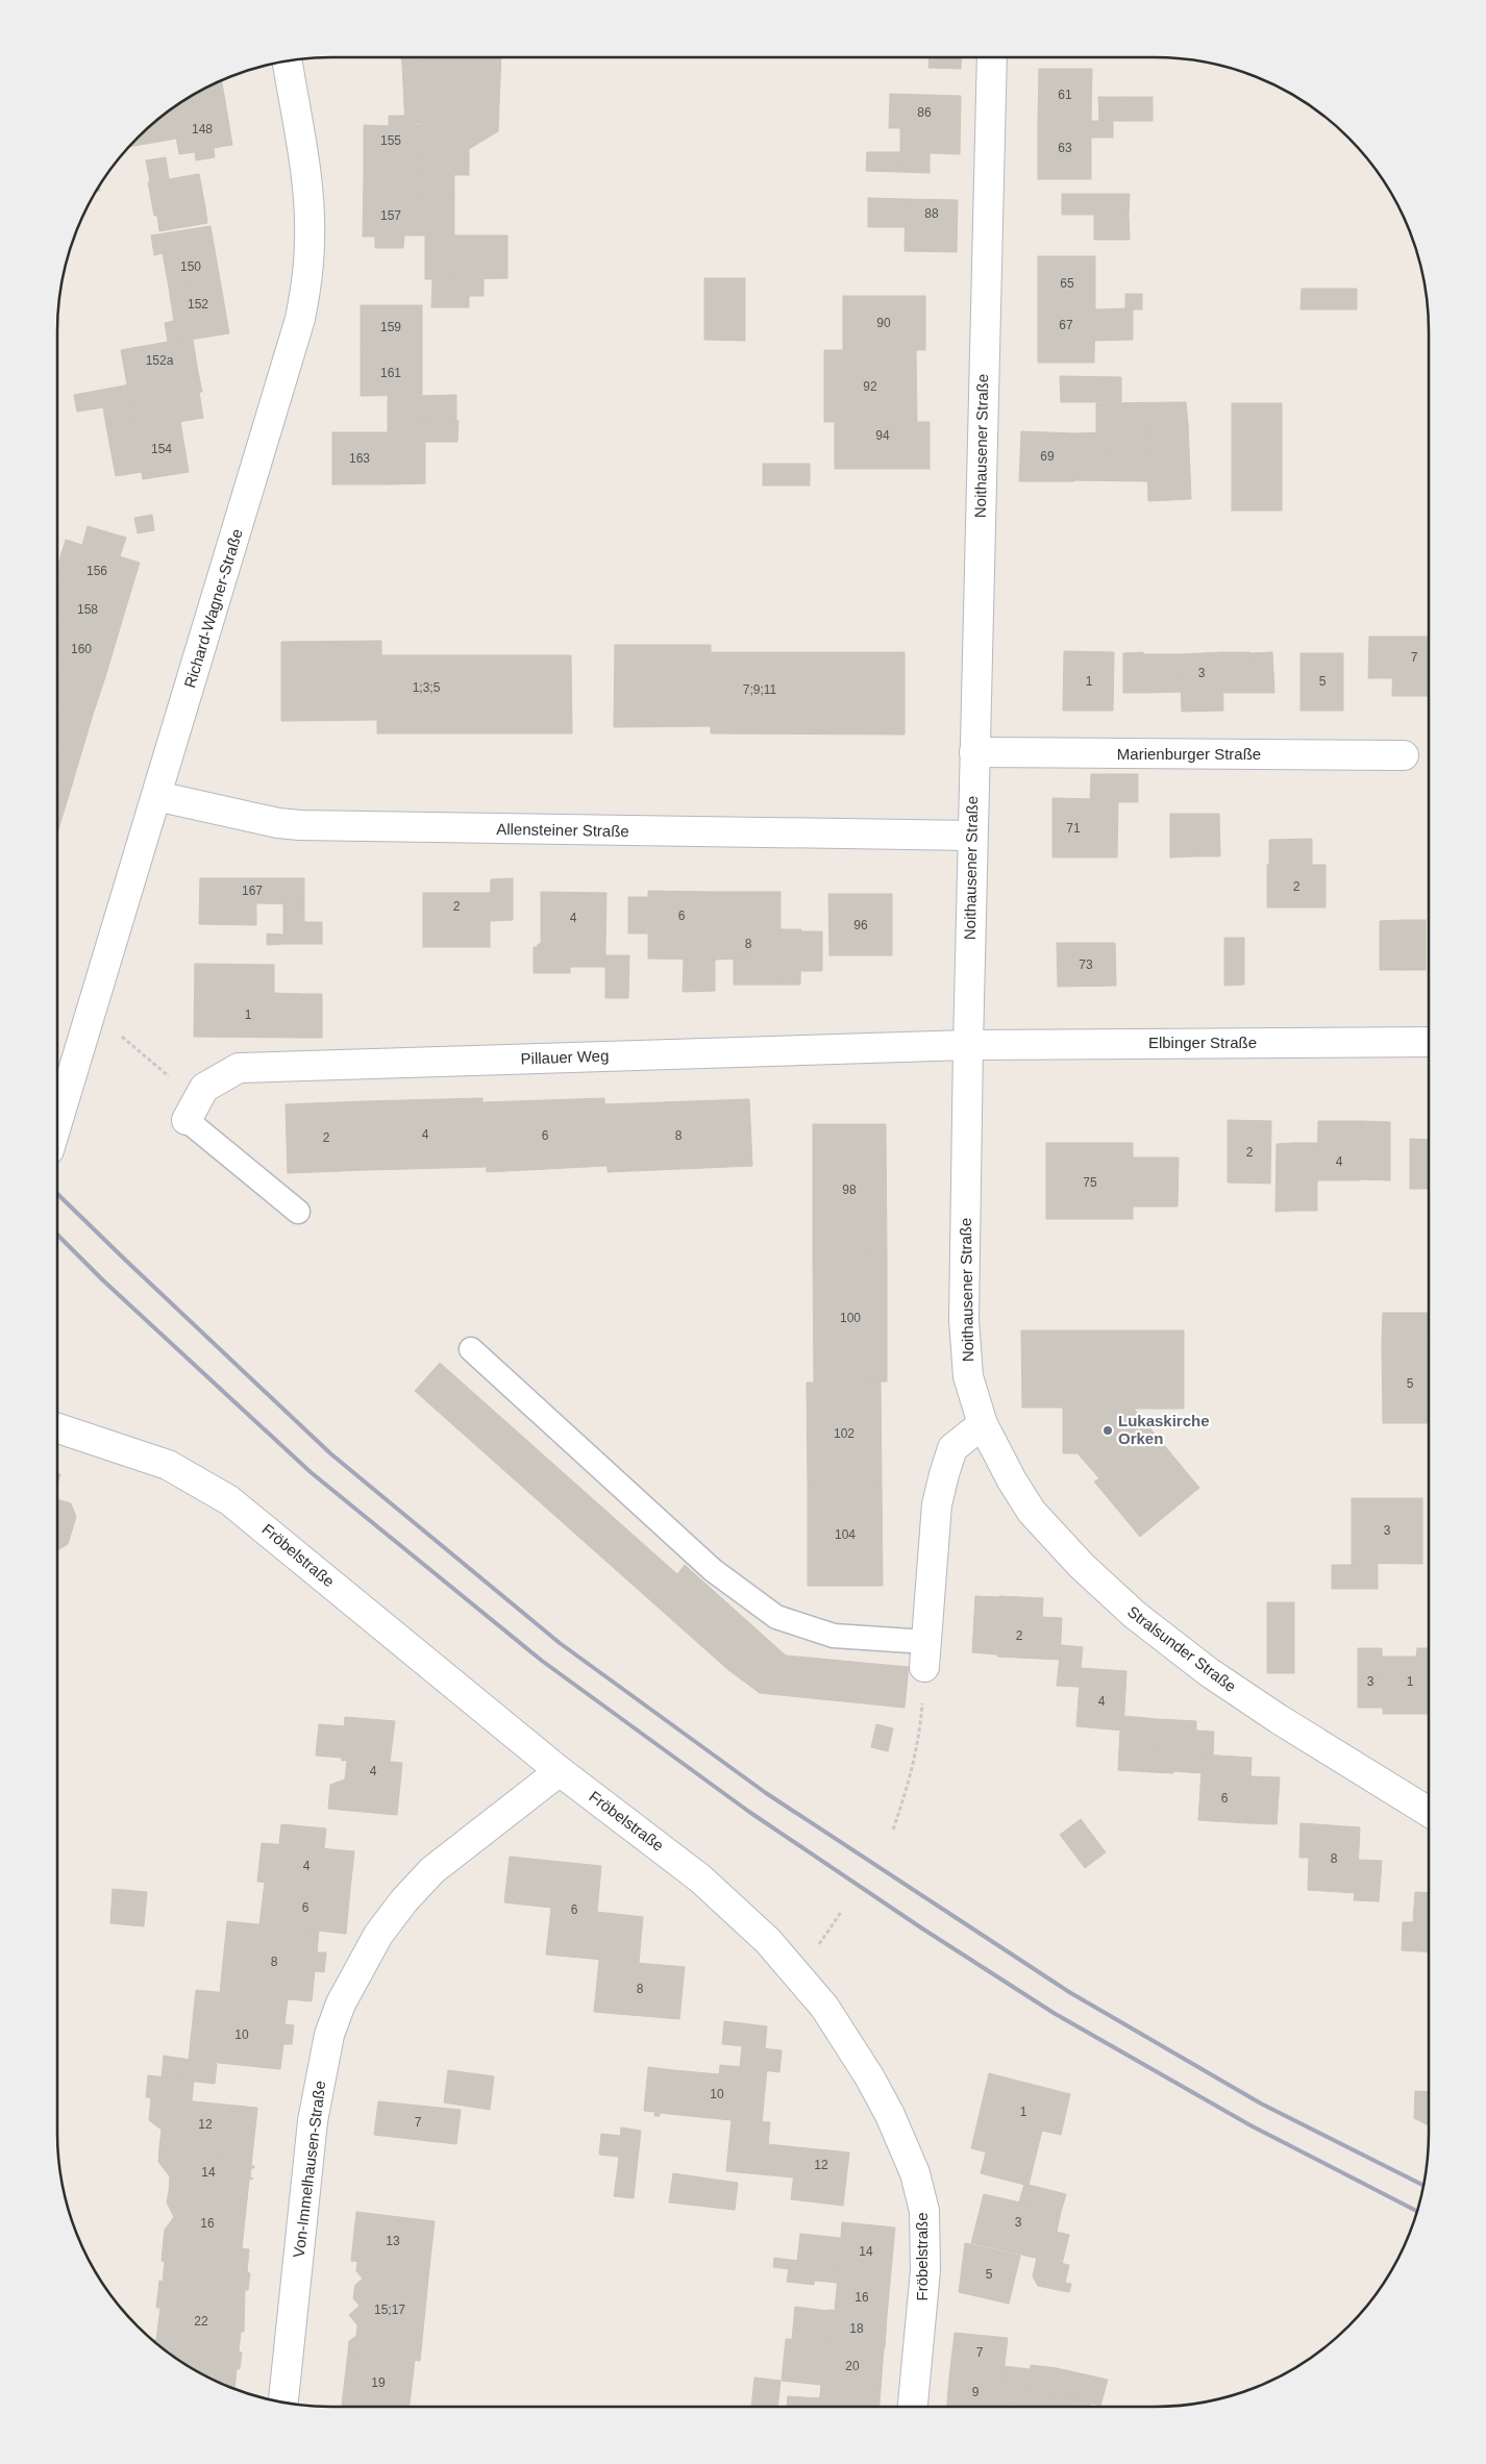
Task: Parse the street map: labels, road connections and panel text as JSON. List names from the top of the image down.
{
  "streets": {
    "street": [
      "Noithausener Straße",
      "Richard-Wagner-Straße",
      "Marienburger Straße",
      "Allensteiner Straße",
      "Elbinger Straße",
      "Pillauer Weg",
      "Fröbelstraße",
      "Stralsunder Straße",
      "Von-Immelhausen-Straße"
    ]
  },
  "crossings": [
    ["Noithausener Straße", "Marienburger Straße"],
    ["Noithausener Straße", "Allensteiner Straße"],
    ["Noithausener Straße", "Elbinger Straße"],
    ["Noithausener Straße", "Pillauer Weg"],
    ["Noithausener Straße", "Stralsunder Straße"],
    ["Richard-Wagner-Straße", "Allensteiner Straße"],
    ["Elbinger Straße", "Pillauer Weg"],
    ["Fröbelstraße", "Von-Immelhausen-Straße"]
  ],
  "places": ["Lukaskirche Orken"],
  "house_numbers": [
    "61",
    "86",
    "148",
    "155",
    "63",
    "88",
    "157",
    "150",
    "65",
    "152",
    "90",
    "67",
    "159",
    "152a",
    "161",
    "92",
    "94",
    "154",
    "69",
    "163",
    "156",
    "158",
    "160",
    "7",
    "3",
    "1",
    "5",
    "1;3;5",
    "7;9;11",
    "71",
    "2",
    "167",
    "2",
    "6",
    "4",
    "96",
    "8",
    "73",
    "1",
    "4",
    "6",
    "8",
    "2",
    "2",
    "4",
    "75",
    "98",
    "100",
    "5",
    "102",
    "3",
    "104",
    "2",
    "3",
    "1",
    "4",
    "4",
    "6",
    "8",
    "4",
    "6",
    "6",
    "8",
    "8",
    "10",
    "10",
    "1",
    "7",
    "12",
    "12",
    "14",
    "3",
    "16",
    "13",
    "14",
    "5",
    "16",
    "15;17",
    "22",
    "18",
    "7",
    "20",
    "19",
    "9"
  ]
}
